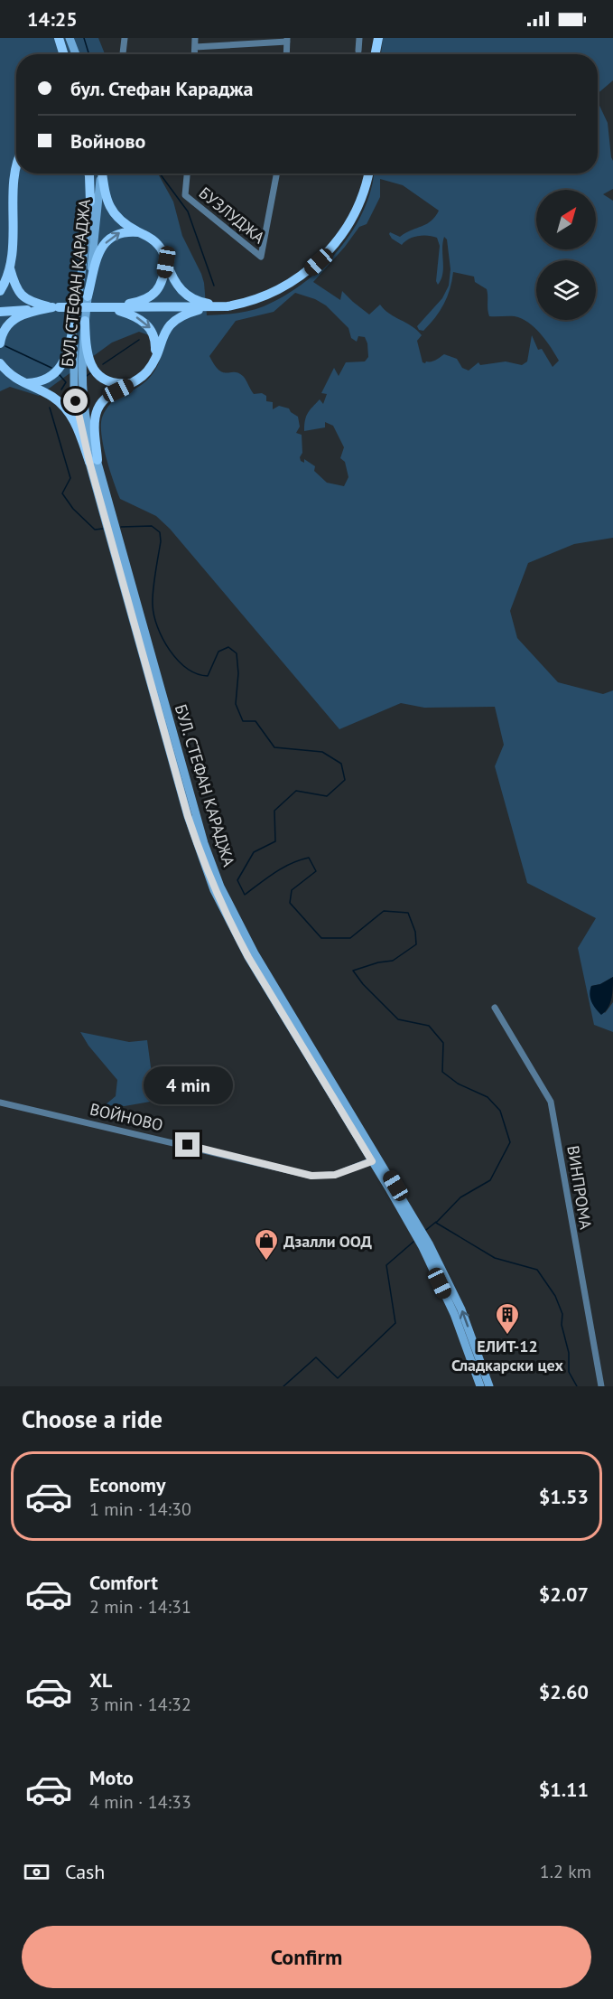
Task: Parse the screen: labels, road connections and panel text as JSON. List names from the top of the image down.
{
  "streets": {
    "main road": ["БУЛ. СТЕФАН КАРАДЖА"],
    "street": ["БУЗЛУДЖА", "ВОЙНОВО", "ВИНПРОМА"]
  },
  "crossings": [
    ["БУЛ. СТЕФАН КАРАДЖА", "ВОЙНОВО"]
  ],
  "places": {
    "shop": ["Дзалли ООД"],
    "building": ["ЕЛИТ-12 Сладкарски цех"]
  },
  "north": "top right",
  "page": {
    "status": "14:25",
    "banner": ["бул. Стефан Караджа", "Войново"],
    "bubble": "4 min",
    "heading": "Choose a ride",
    "list": [
      {
        "name": "Economy",
        "note": "1 min · 14:30",
        "value": "$1.53"
      },
      {
        "name": "Comfort",
        "note": "2 min · 14:31",
        "value": "$2.07"
      },
      {
        "name": "XL",
        "note": "3 min · 14:32",
        "value": "$2.60"
      },
      {
        "name": "Moto",
        "note": "4 min · 14:33",
        "value": "$1.11"
      }
    ],
    "pay": ["Cash", "1.2 km"],
    "buttons": "Confirm"
  }
}
